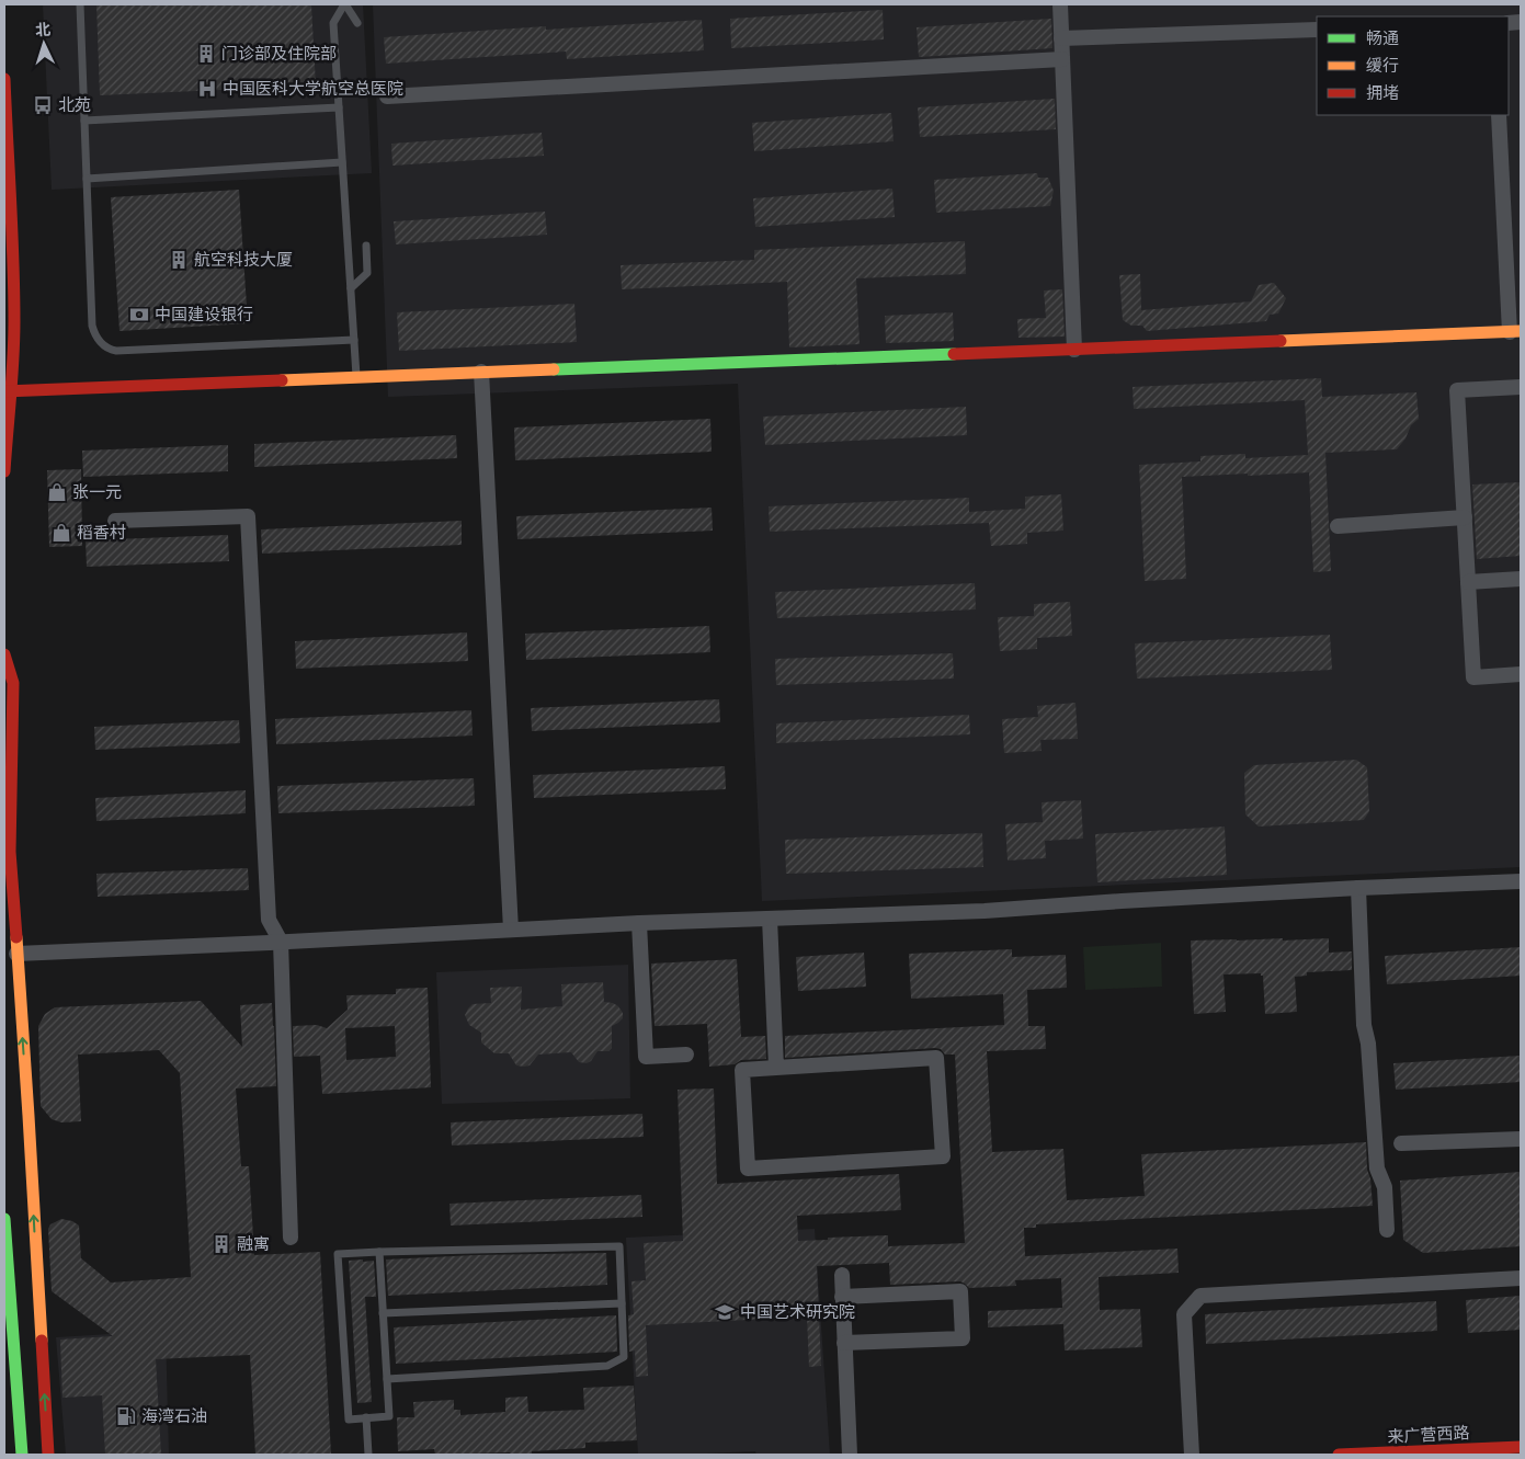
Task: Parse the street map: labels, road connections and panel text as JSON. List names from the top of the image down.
{
  "streets": {
    "street": ["来广营西路"]
  },
  "places": {
    "building": ["门诊部及住院部", "航空科技大厦", "融寓"],
    "hospital": ["中国医科大学航空总医院"],
    "bus stop": ["北苑"],
    "bank": ["中国建设银行"],
    "shop": ["张一元", "稻香村"],
    "school or university": ["中国艺术研究院"],
    "fuel station": ["海湾石油"]
  },
  "legend": ["畅通", "缓行", "拥堵"],
  "north": "top"
}
